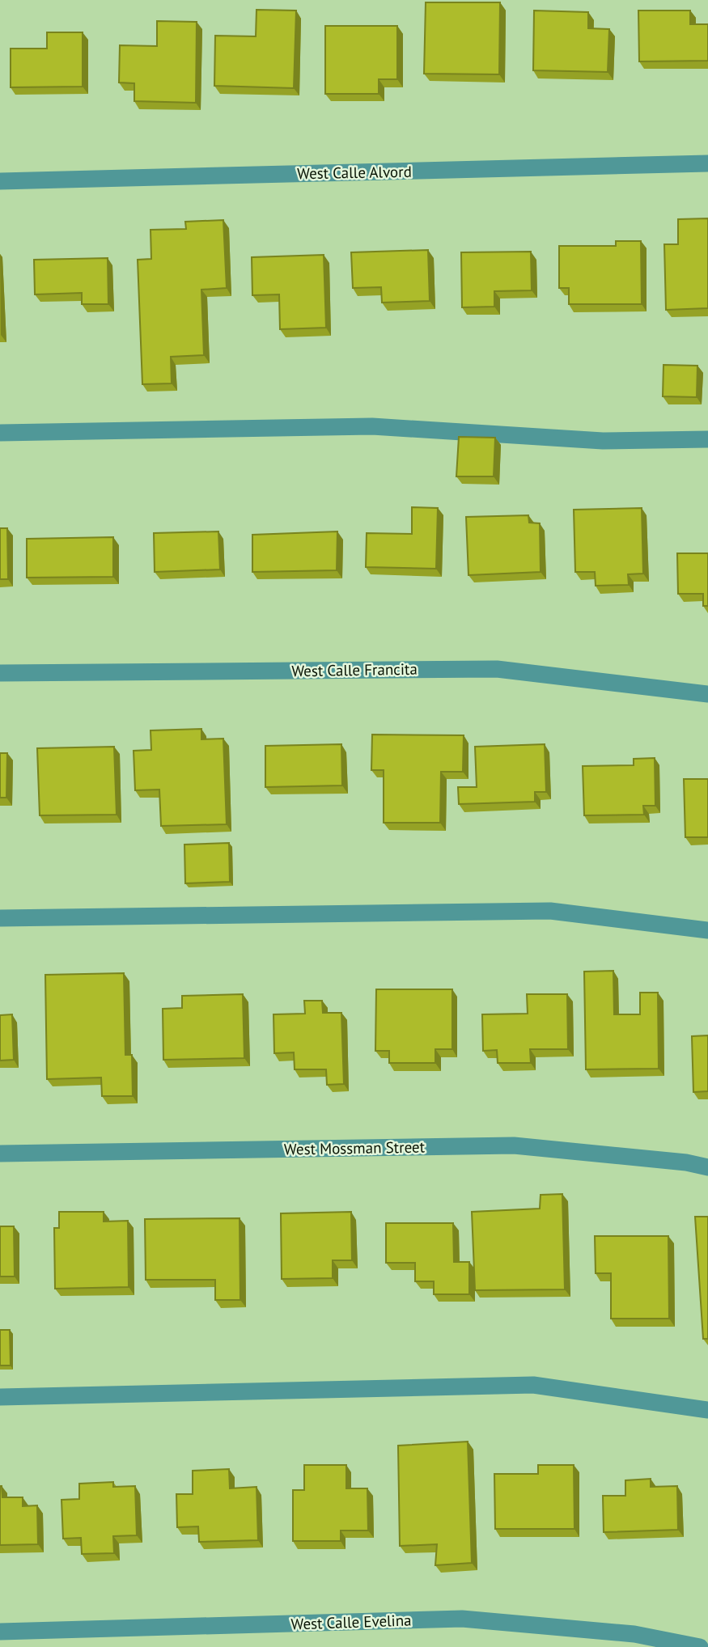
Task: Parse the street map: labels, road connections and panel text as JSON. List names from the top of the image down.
{
  "streets": {
    "street": [
      "West Calle Alvord",
      "West Calle Francita",
      "West Mossman Street",
      "West Calle Evelina"
    ]
  }
}
